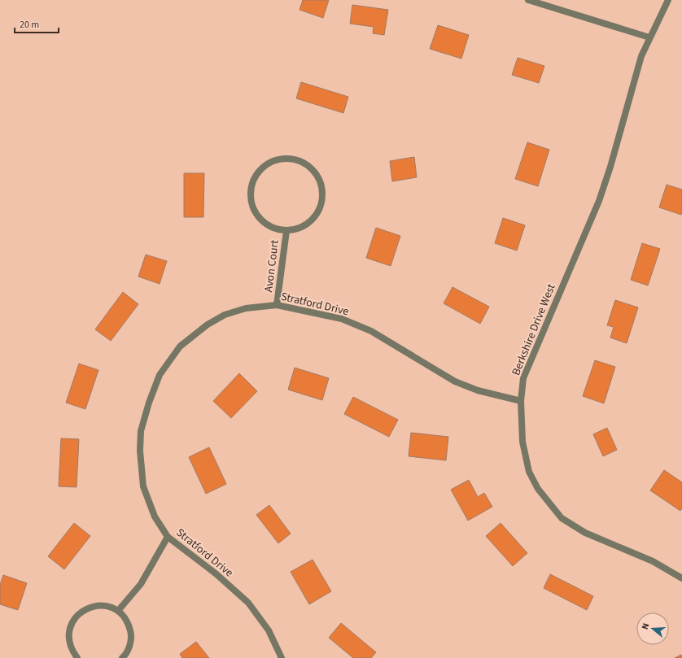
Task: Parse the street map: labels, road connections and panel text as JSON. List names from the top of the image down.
{
  "streets": {
    "street": ["Avon Court", "Stratford Drive", "Berkshire Drive West"]
  },
  "crossings": [
    ["Avon Court", "Stratford Drive"],
    ["Stratford Drive", "Berkshire Drive West"]
  ],
  "scale_bar": "20 m",
  "north": "left"
}
